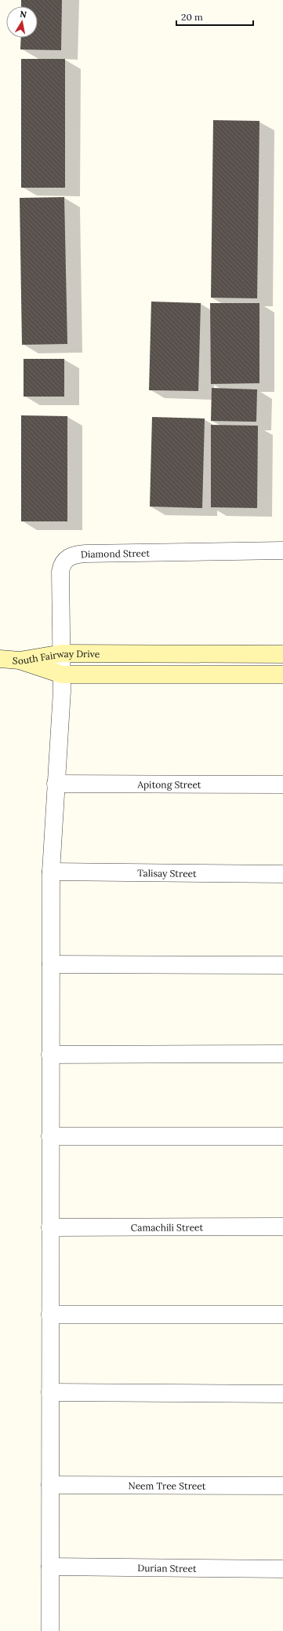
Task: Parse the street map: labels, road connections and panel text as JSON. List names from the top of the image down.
{
  "streets": {
    "street": [
      "Diamond Street",
      "South Fairway Drive",
      "Apitong Street",
      "Talisay Street",
      "Camachili Street",
      "Neem Tree Street",
      "Durian Street"
    ]
  },
  "crossings": [
    ["Diamond Street", "South Fairway Drive"],
    ["Diamond Street", "Apitong Street"],
    ["Diamond Street", "Talisay Street"],
    ["Diamond Street", "Camachili Street"],
    ["Diamond Street", "Neem Tree Street"],
    ["Diamond Street", "Durian Street"]
  ],
  "scale_bar": "20 m",
  "north": "top"
}
